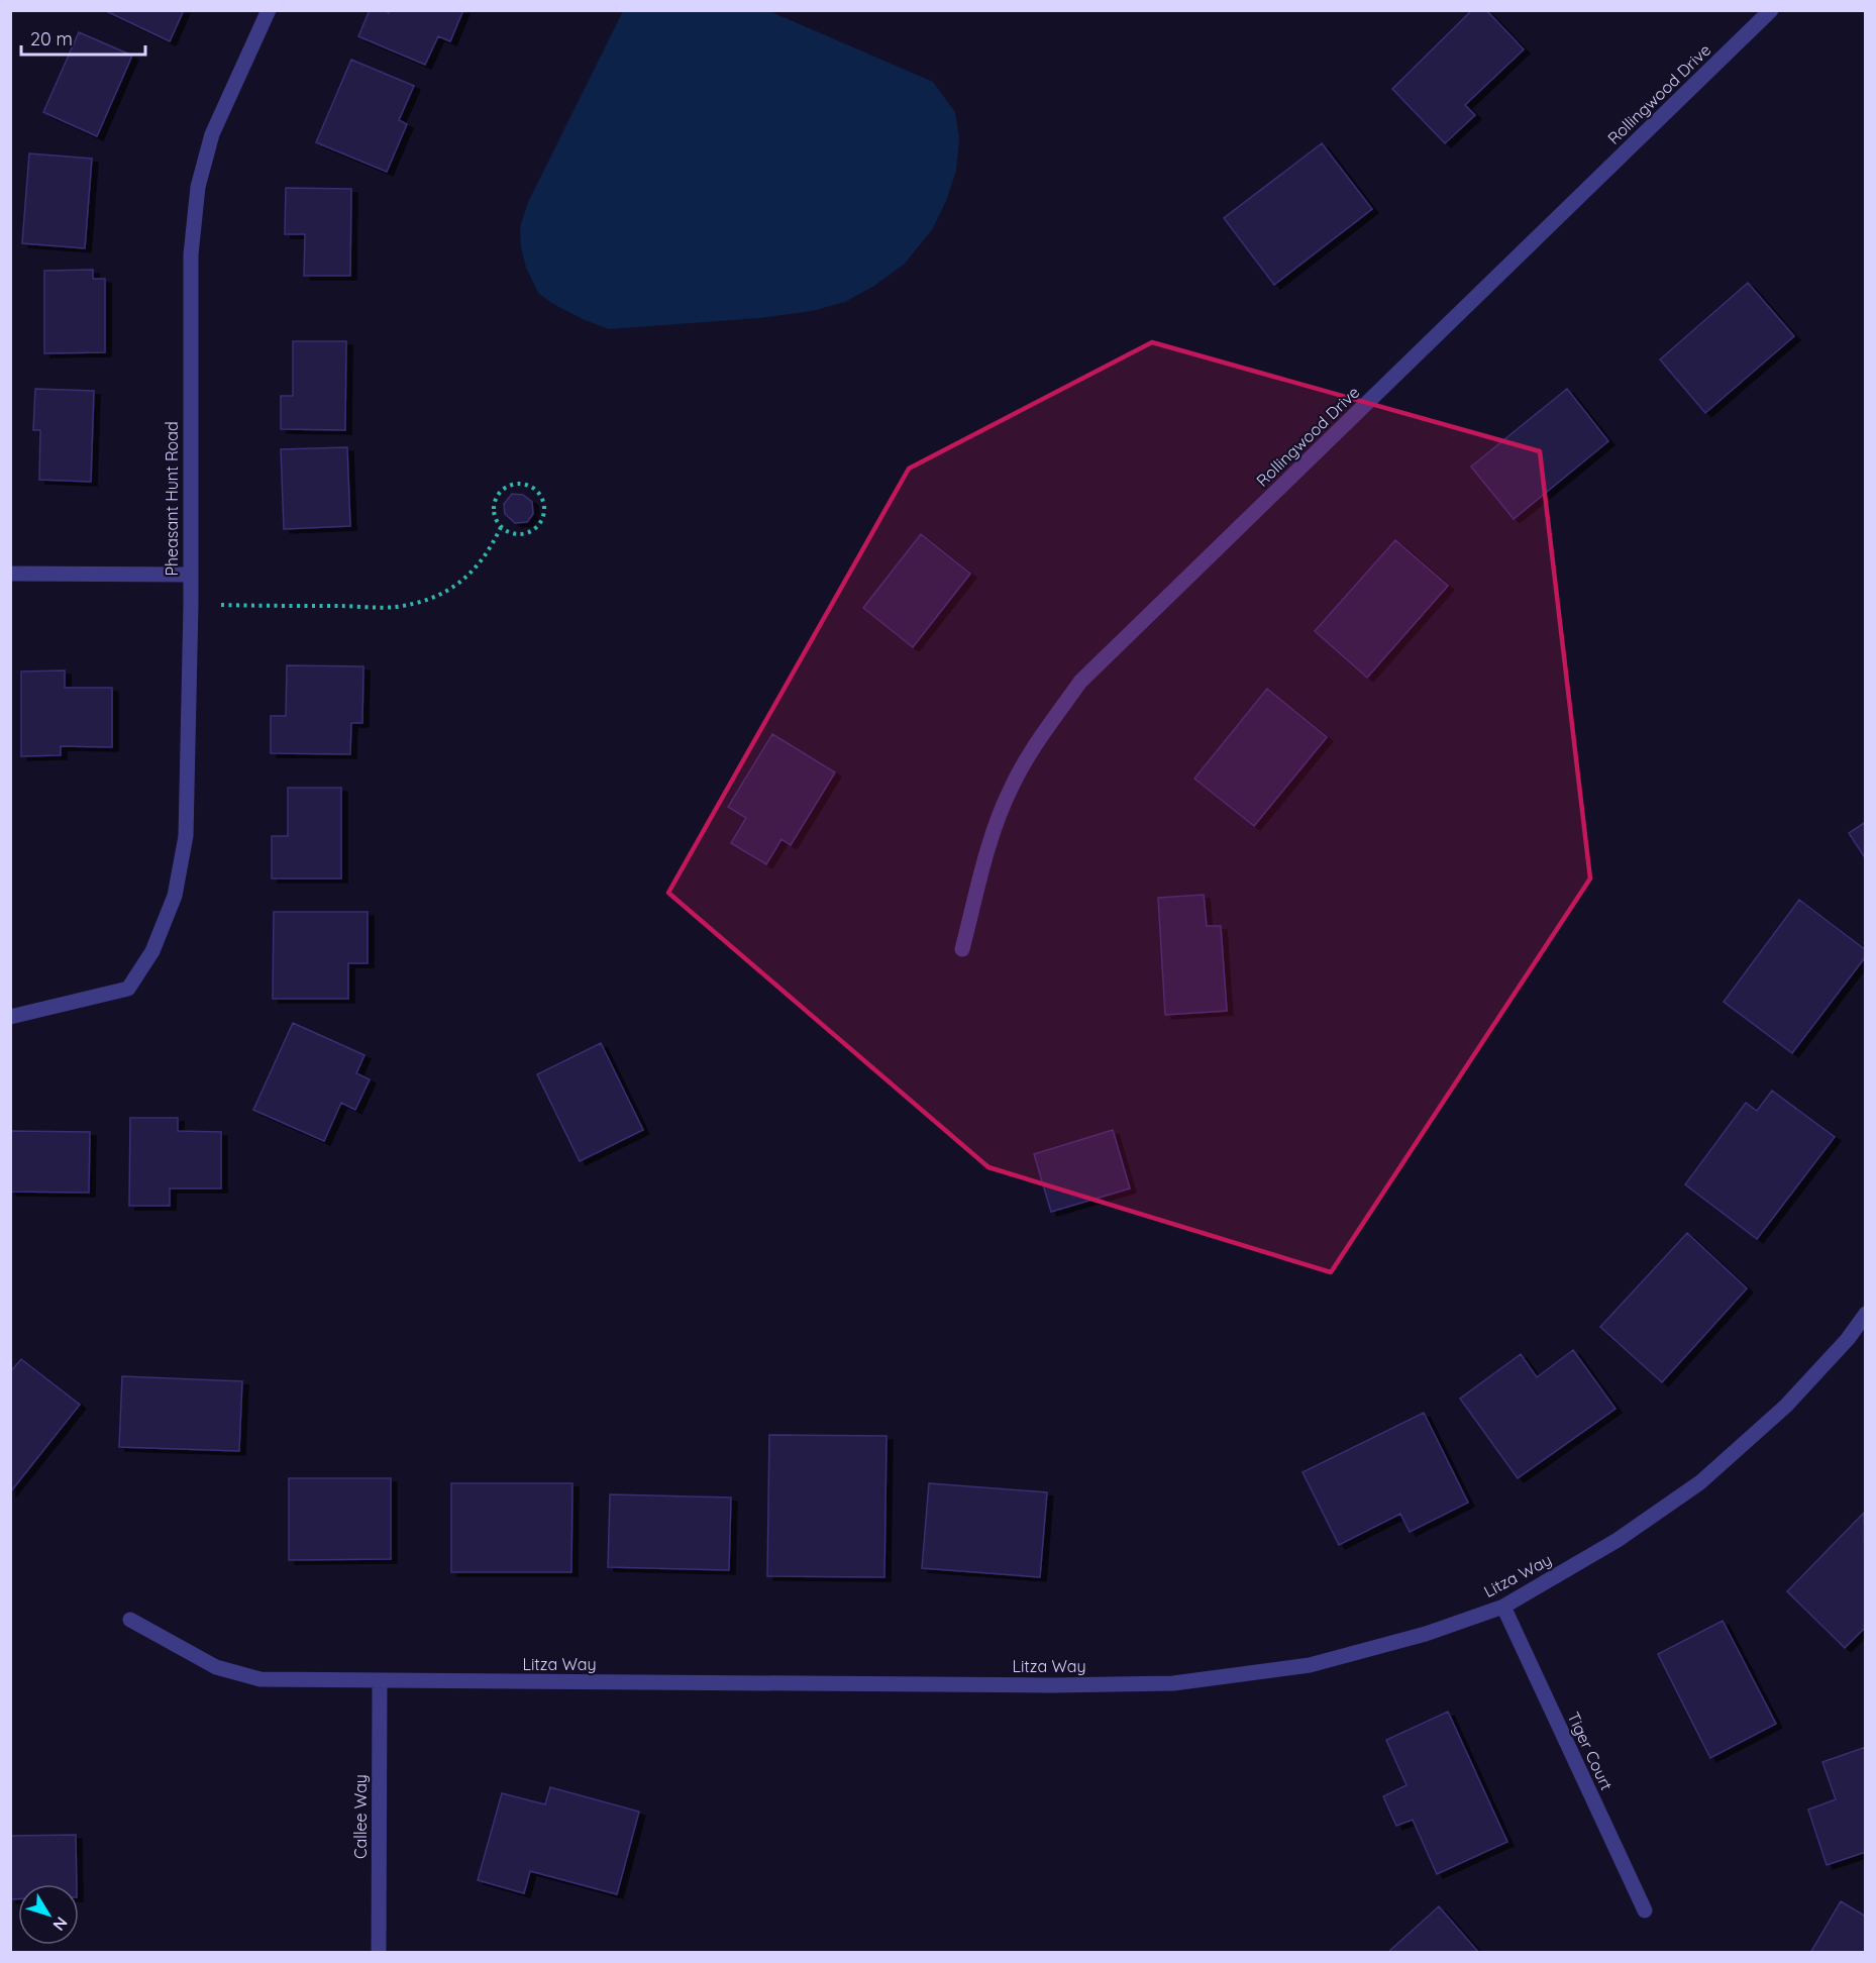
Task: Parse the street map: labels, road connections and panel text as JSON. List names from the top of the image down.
{
  "streets": {
    "street": [
      "Rollingwood Drive",
      "Pheasant Hunt Road",
      "Litza Way",
      "Tiger Court",
      "Callee Way"
    ]
  },
  "crossings": [
    ["Litza Way", "Tiger Court"],
    ["Litza Way", "Callee Way"]
  ],
  "scale_bar": "20 m",
  "north": "bottom right"
}
